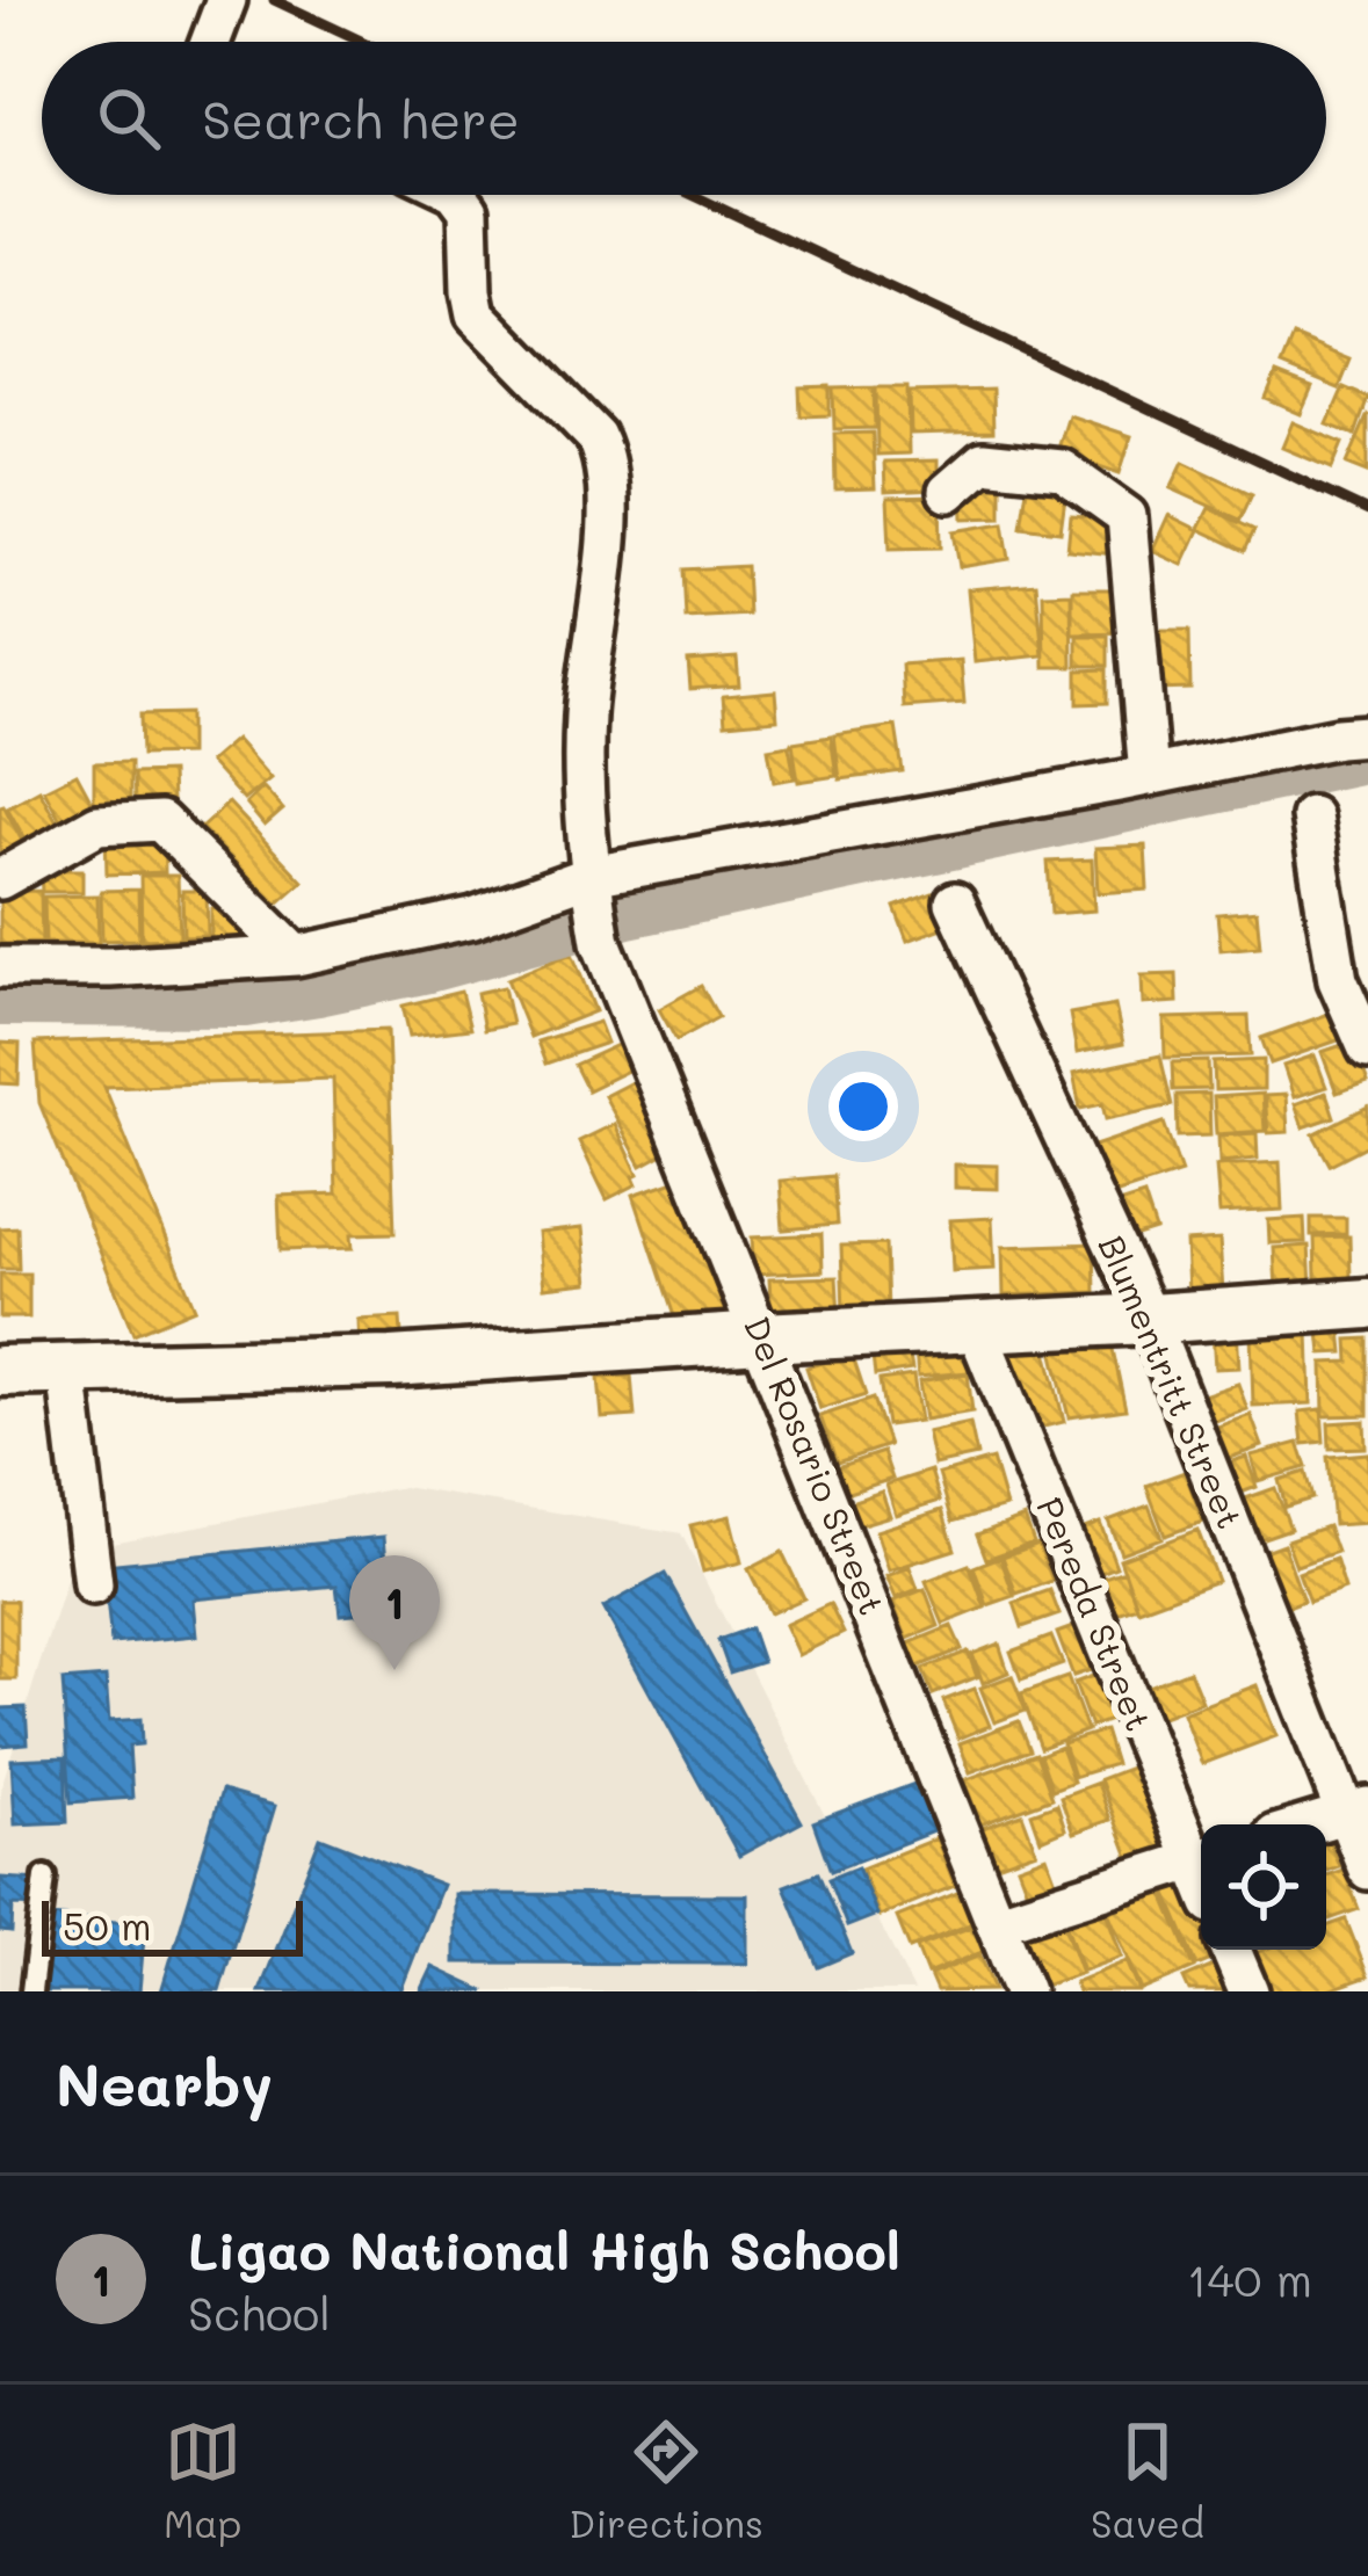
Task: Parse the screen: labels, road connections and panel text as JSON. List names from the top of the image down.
{
  "streets": {
    "street": ["Blumentritt Street", "Del Rosario Street", "Pereda Street"]
  },
  "scale_bar": "50 m",
  "page": {
    "search": "Search here",
    "pins": "1",
    "scale": "50 m",
    "heading": "Nearby",
    "list": [
      {
        "mark": "1",
        "name": "Ligao National High School",
        "note": "School",
        "value": "140 m"
      }
    ],
    "nav": ["Map", "Directions", "Saved"]
  }
}
